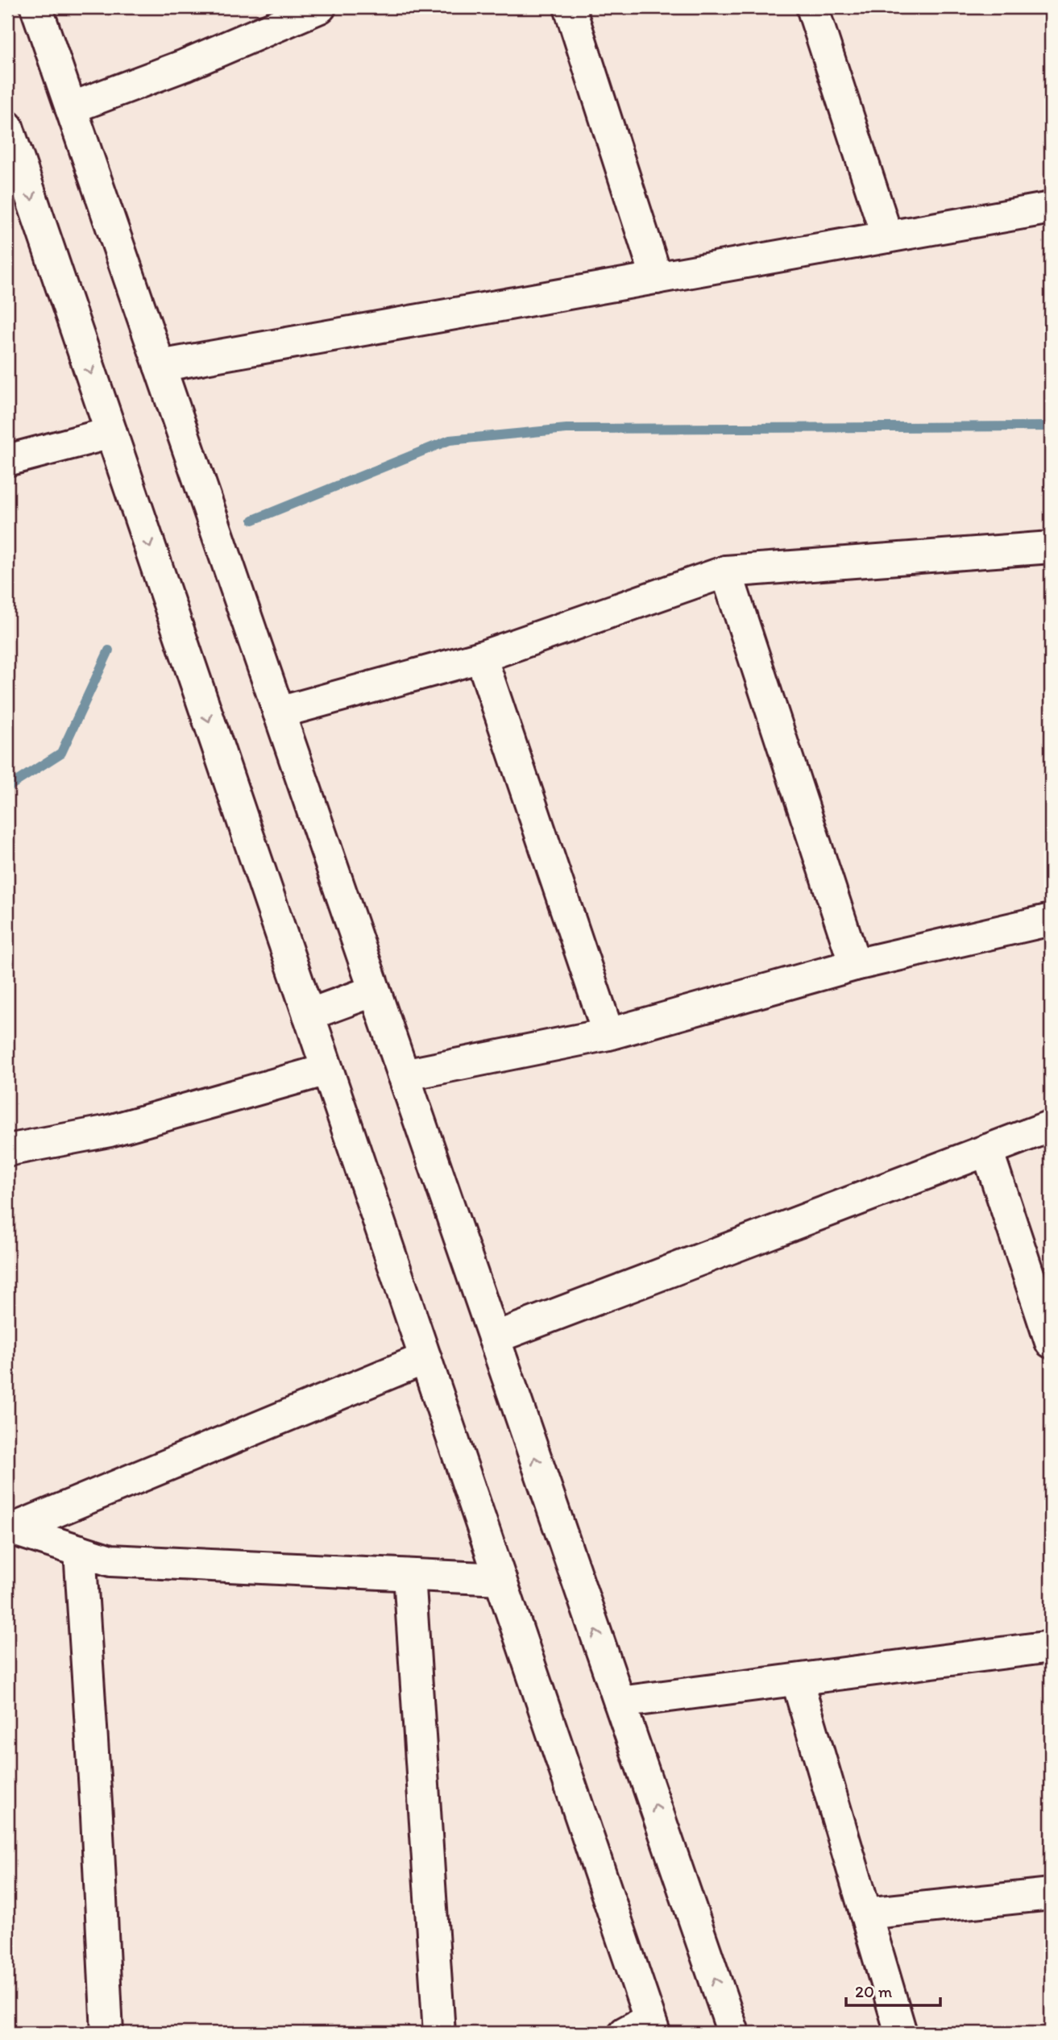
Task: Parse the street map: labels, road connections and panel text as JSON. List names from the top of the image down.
{
  "scale_bar": "20 m"
}
